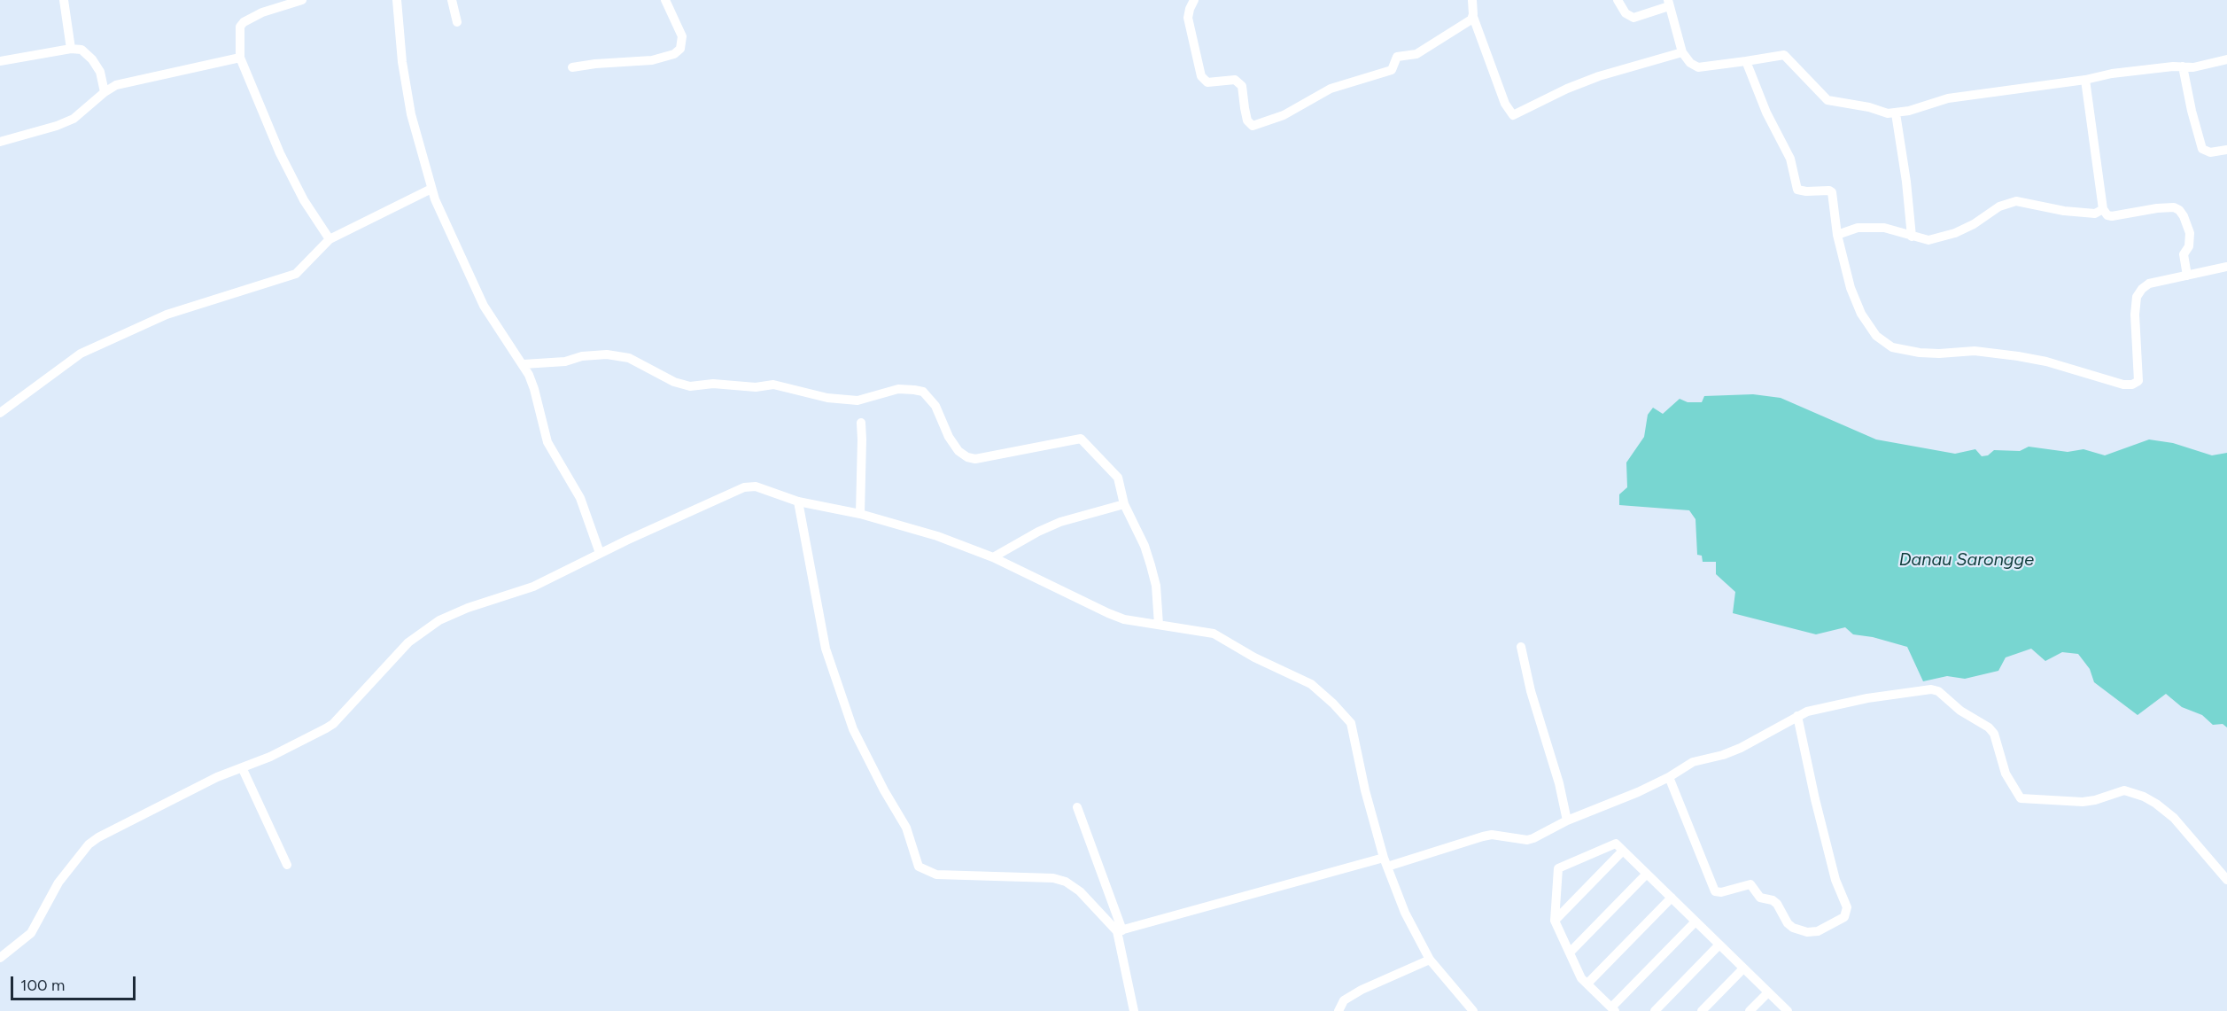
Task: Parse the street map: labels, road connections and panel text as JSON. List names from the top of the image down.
{
  "water": ["Danau Sarongge"],
  "scale_bar": "100 m"
}
